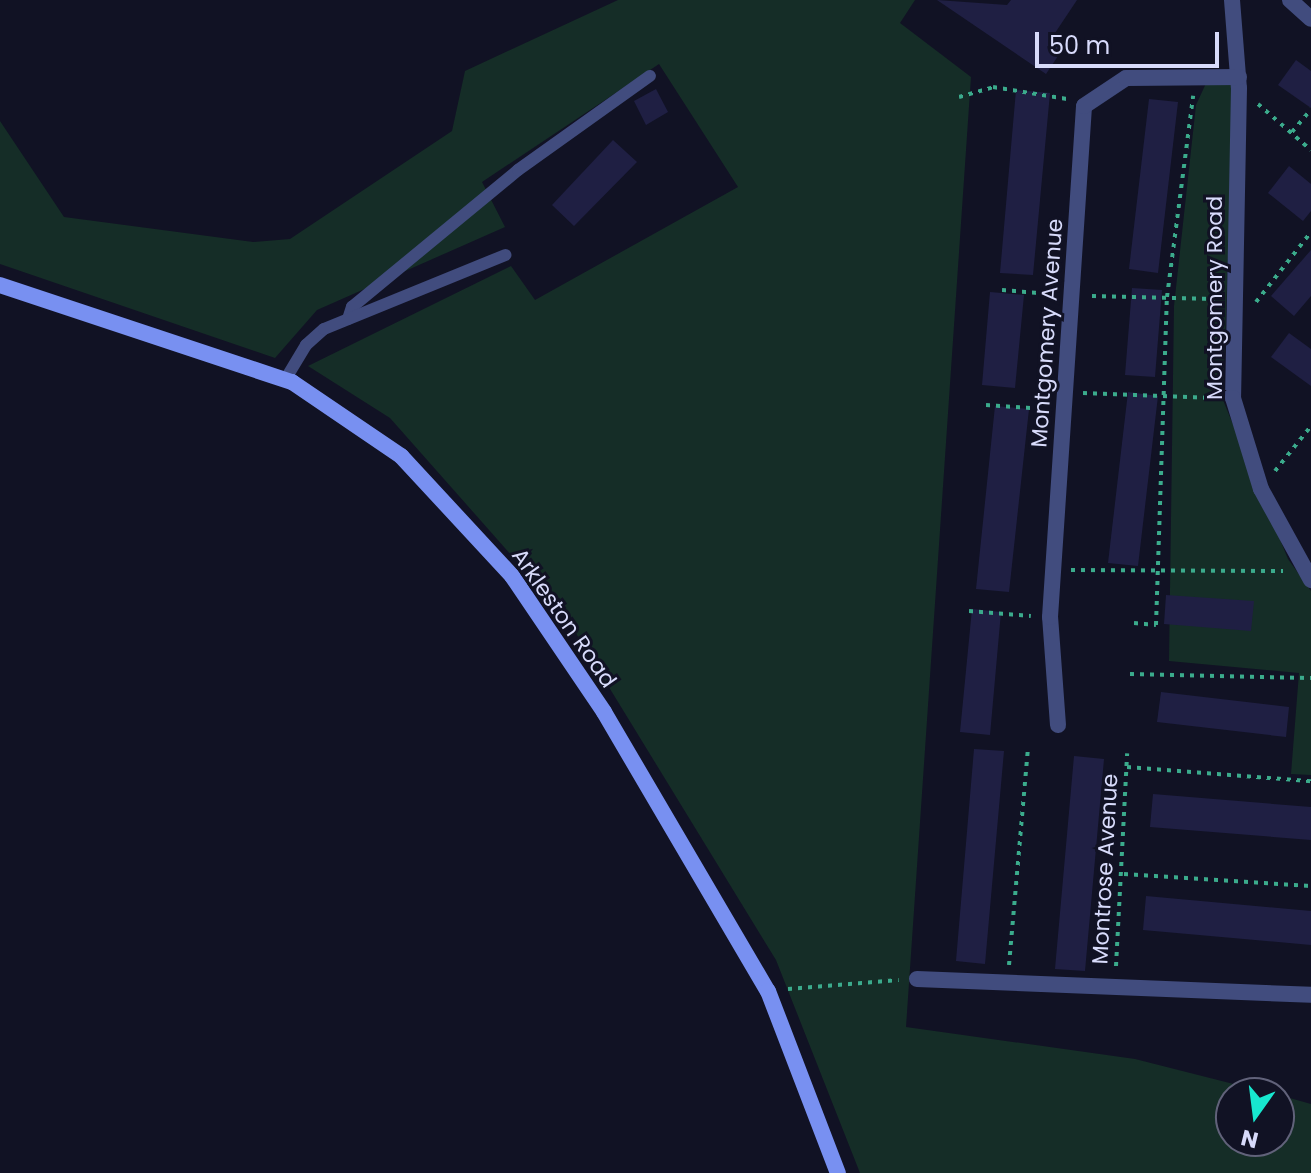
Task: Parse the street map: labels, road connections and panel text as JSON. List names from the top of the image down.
{
  "streets": {
    "street": ["Montgomery Road", "Montgomery Avenue", "Arkleston Road"],
    "path": ["Montrose Avenue"]
  },
  "scale_bar": "50 m",
  "north": "bottom"
}
